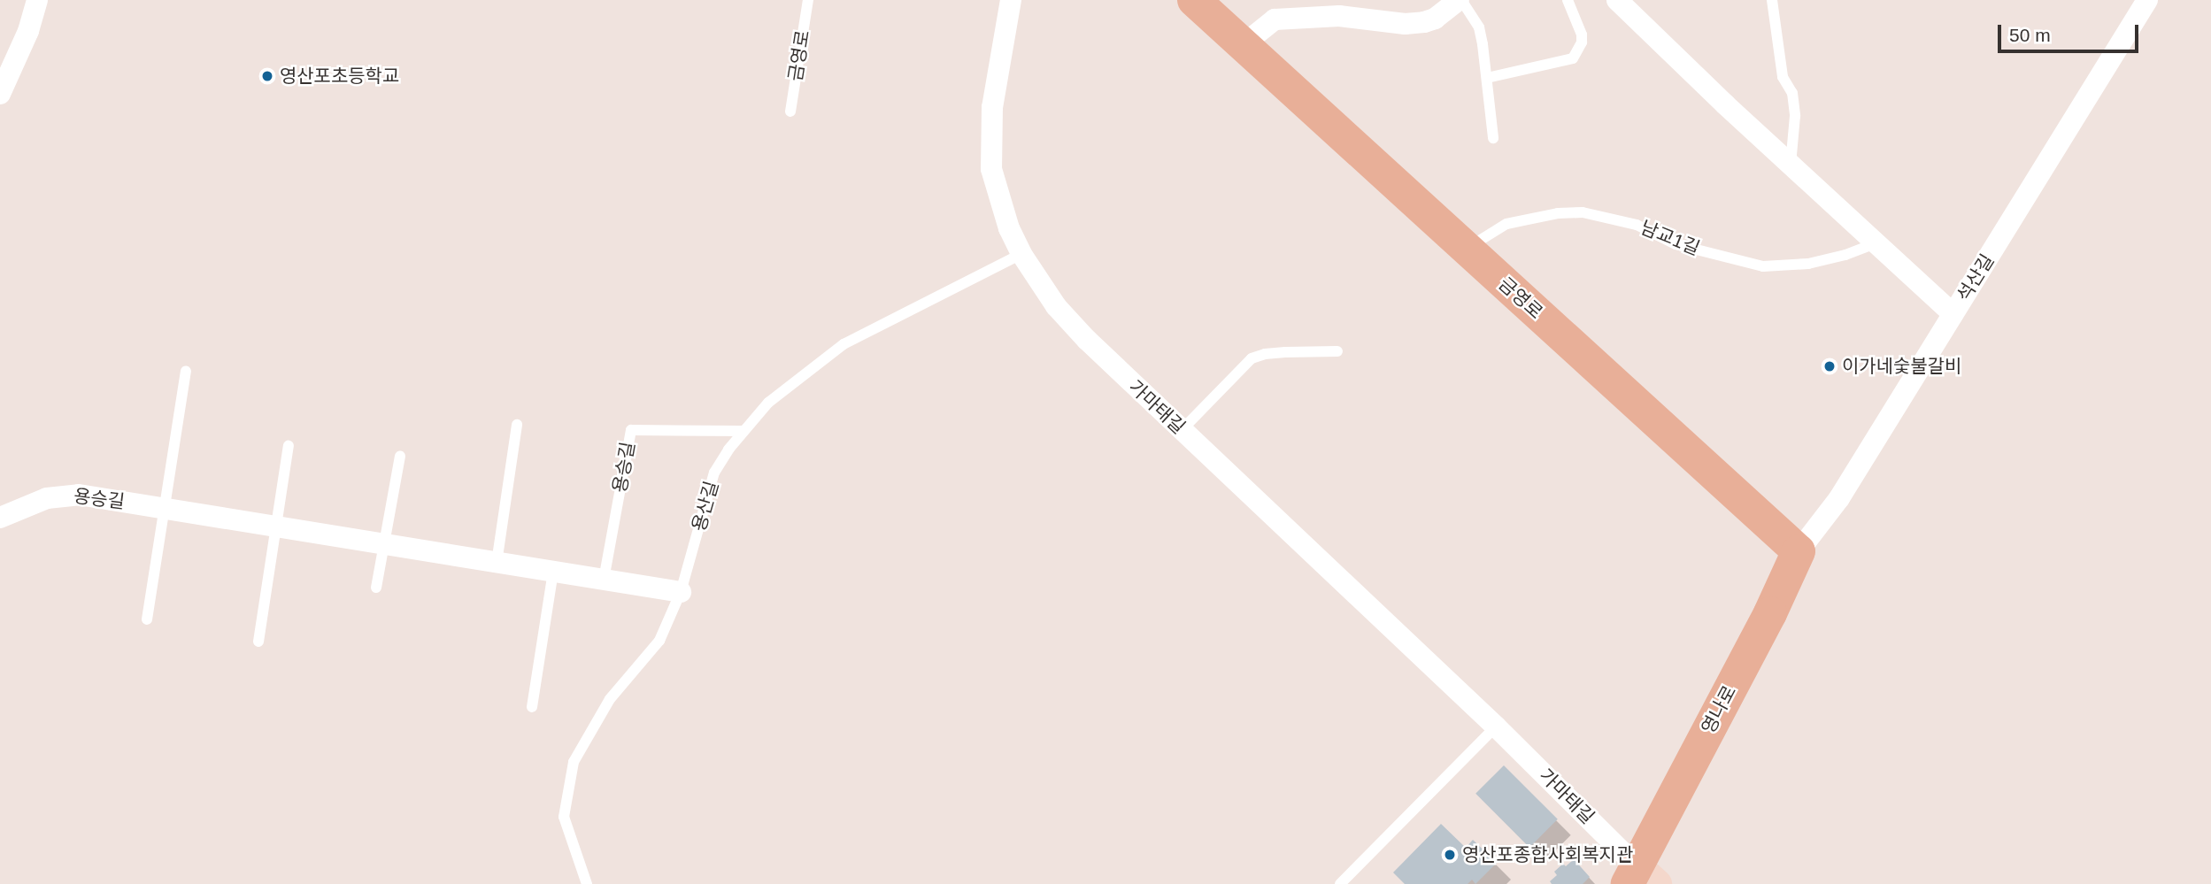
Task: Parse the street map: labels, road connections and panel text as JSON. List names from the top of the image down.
{
  "streets": {
    "main road": ["금영로", "영나로"],
    "street": ["석산길", "가마태길", "용승길"],
    "lane": ["남교1길", "용산길"]
  },
  "crossings": [
    ["금영로", "남교1길"],
    ["금영로", "석산길"],
    ["금영로", "영나로"],
    ["석산길", "영나로"],
    ["가마태길", "용산길"],
    ["가마태길", "영나로"],
    ["용승길", "용산길"]
  ],
  "places": ["영산포초등학교", "이가네숯불갈비", "영산포종합사회복지관"],
  "scale_bar": "50 m"
}
